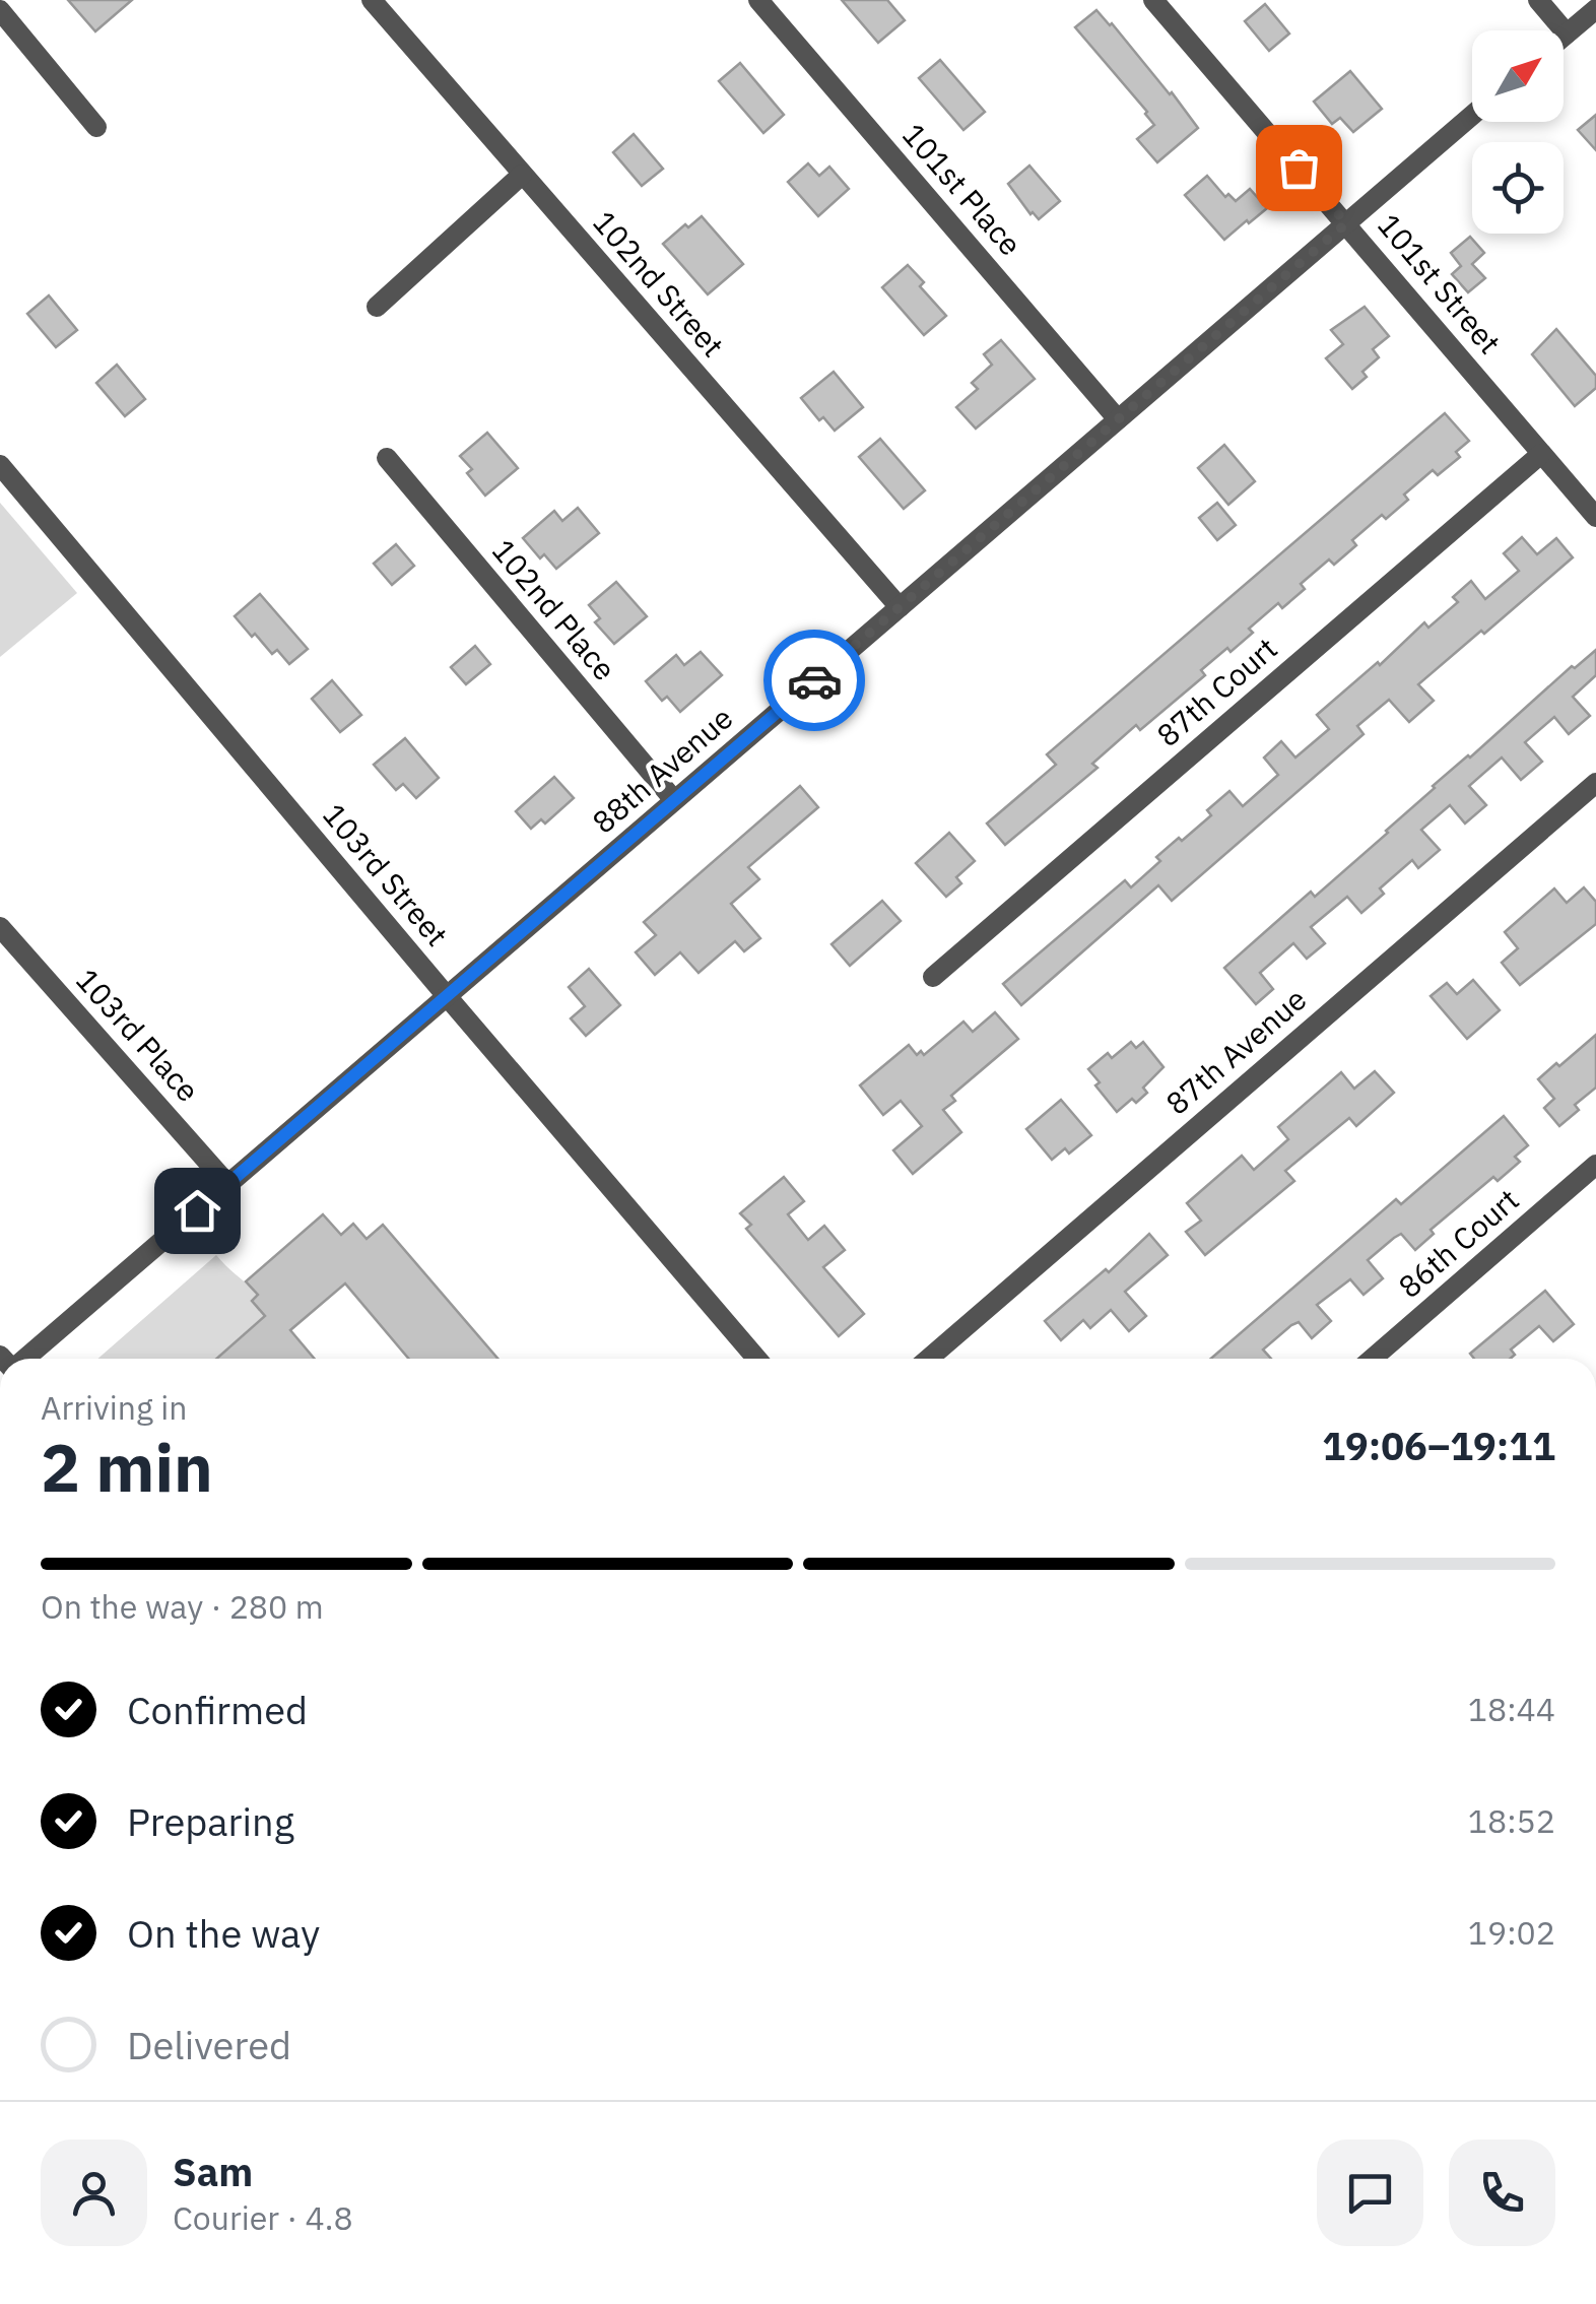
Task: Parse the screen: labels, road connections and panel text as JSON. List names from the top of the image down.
{
  "streets": {
    "street": [
      "101st Place",
      "102nd Street",
      "101st Street",
      "102nd Place",
      "87th Court",
      "88th Avenue",
      "103rd Street",
      "103rd Place",
      "87th Avenue",
      "86th Court"
    ]
  },
  "crossings": [
    ["101st Place", "88th Avenue"],
    ["102nd Street", "88th Avenue"],
    ["101st Street", "87th Court"],
    ["101st Street", "88th Avenue"],
    ["102nd Place", "88th Avenue"],
    ["88th Avenue", "103rd Street"],
    ["88th Avenue", "103rd Place"]
  ],
  "north": "top right",
  "page": {
    "heading": ["2 min", "Arriving in", "19:06–19:11"],
    "panel": ["Sam", "Courier · 4.8"],
    "bar": "On the way · 280 m",
    "list": [
      ["Confirmed", "18:44"],
      ["Preparing", "18:52"],
      ["On the way", "19:02"],
      "Delivered"
    ]
  }
}
